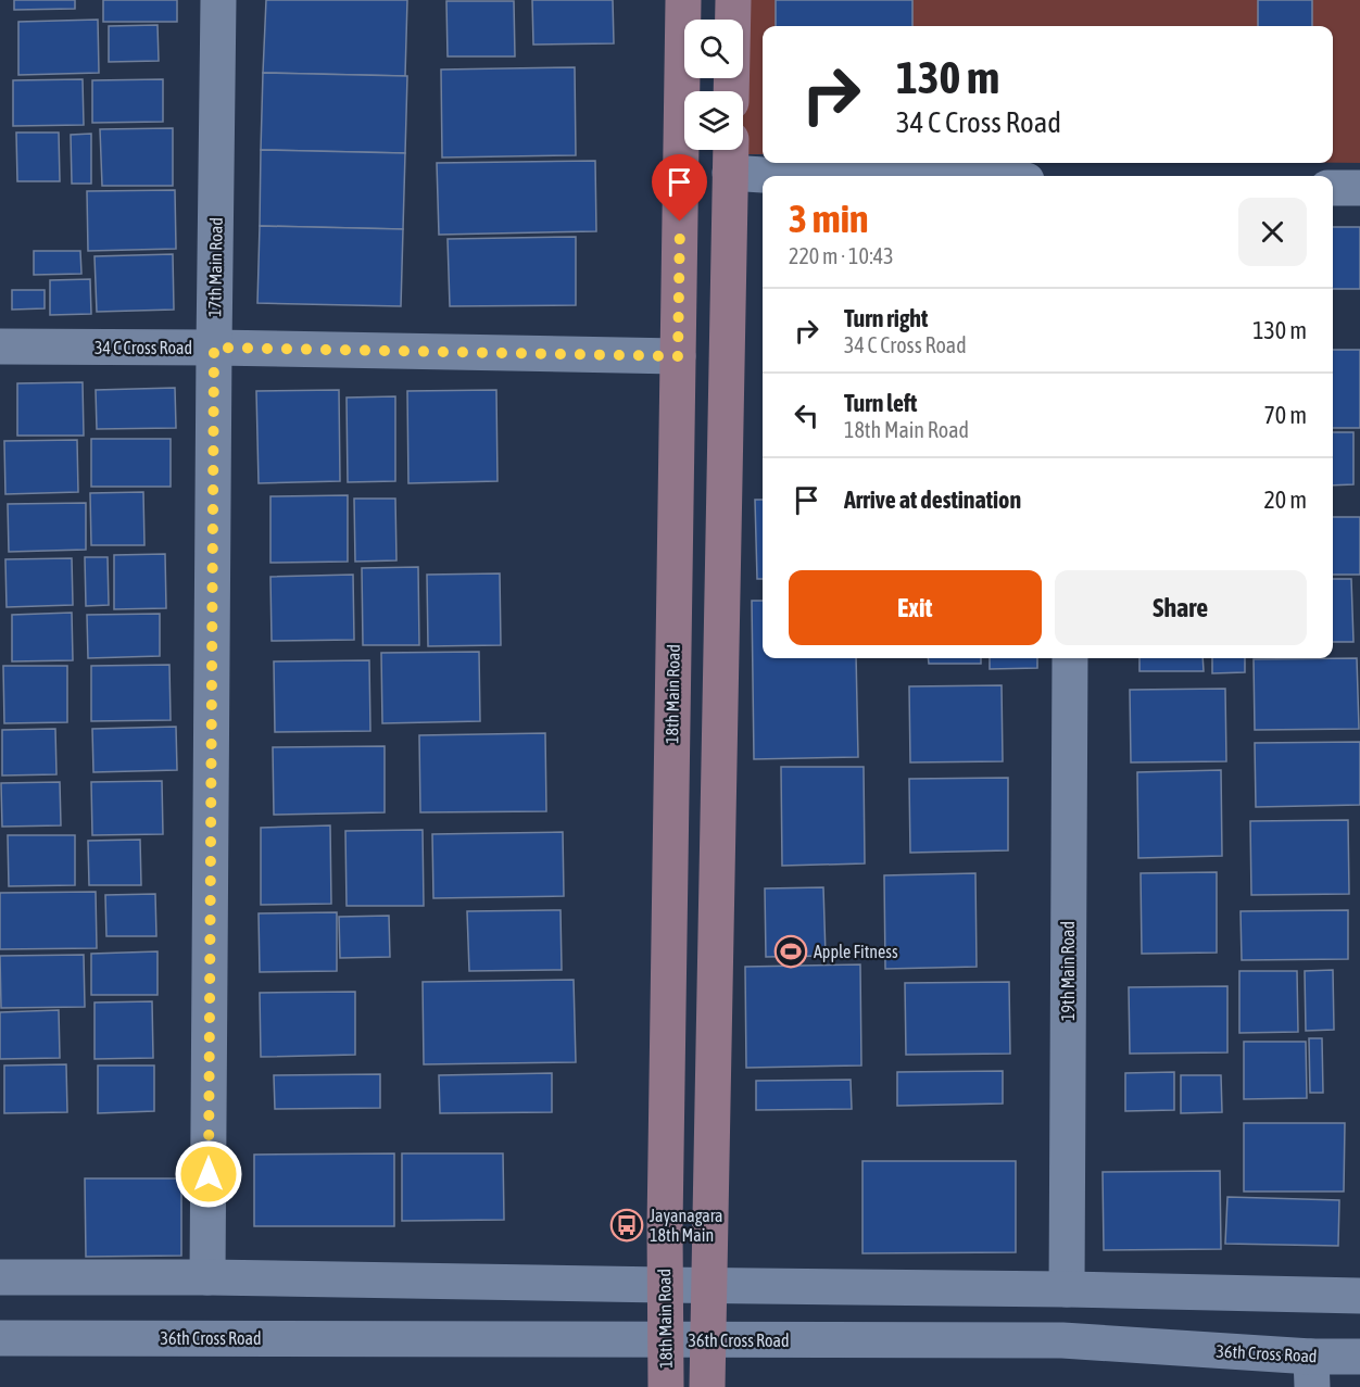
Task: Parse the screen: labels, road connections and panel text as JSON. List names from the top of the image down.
{
  "streets": {
    "main road": ["18th Main Road"],
    "street": [
      "17th Main Road",
      "34 C Cross Road",
      "19th Main Road",
      "36th Cross Road"
    ]
  },
  "crossings": [
    ["17th Main Road", "34 C Cross Road"],
    ["34 C Cross Road", "18th Main Road"],
    ["18th Main Road", "36th Cross Road"]
  ],
  "places": {
    "sports": ["Apple Fitness"],
    "bus stop": ["Jayanagara 18th Main"]
  },
  "page": {
    "turn": ["130 m", "34 C Cross Road"],
    "heading": ["3 min", "220 m · 10:43"],
    "list": [
      {
        "name": "Turn right",
        "note": "34 C Cross Road",
        "value": "130 m"
      },
      {
        "name": "Turn left",
        "note": "18th Main Road",
        "value": "70 m"
      },
      {
        "name": "Arrive at destination",
        "value": "20 m"
      }
    ],
    "buttons": ["Exit", "Share"]
  }
}
